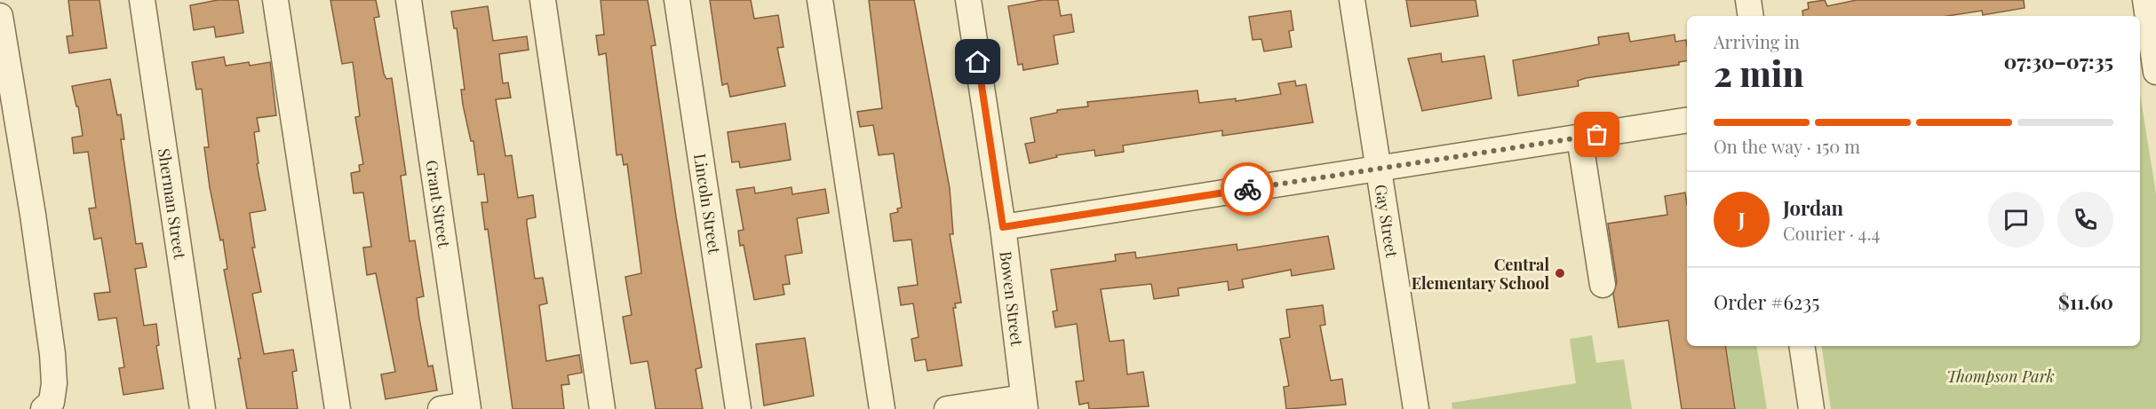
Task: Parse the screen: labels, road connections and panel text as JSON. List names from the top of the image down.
{
  "streets": {
    "street": [
      "Sherman Street",
      "Grant Street",
      "Lincoln Street",
      "Gay Street",
      "Bowen Street"
    ]
  },
  "parks": ["Thompson Park"],
  "places": ["Central Elementary School"],
  "page": {
    "heading": ["2 min", "Arriving in", "07:30–07:35"],
    "panel": [
      "Jordan",
      "Courier · 4.4",
      "Order #6235",
      "$11.60"
    ],
    "bar": "On the way · 150 m",
    "round": "J"
  }
}
